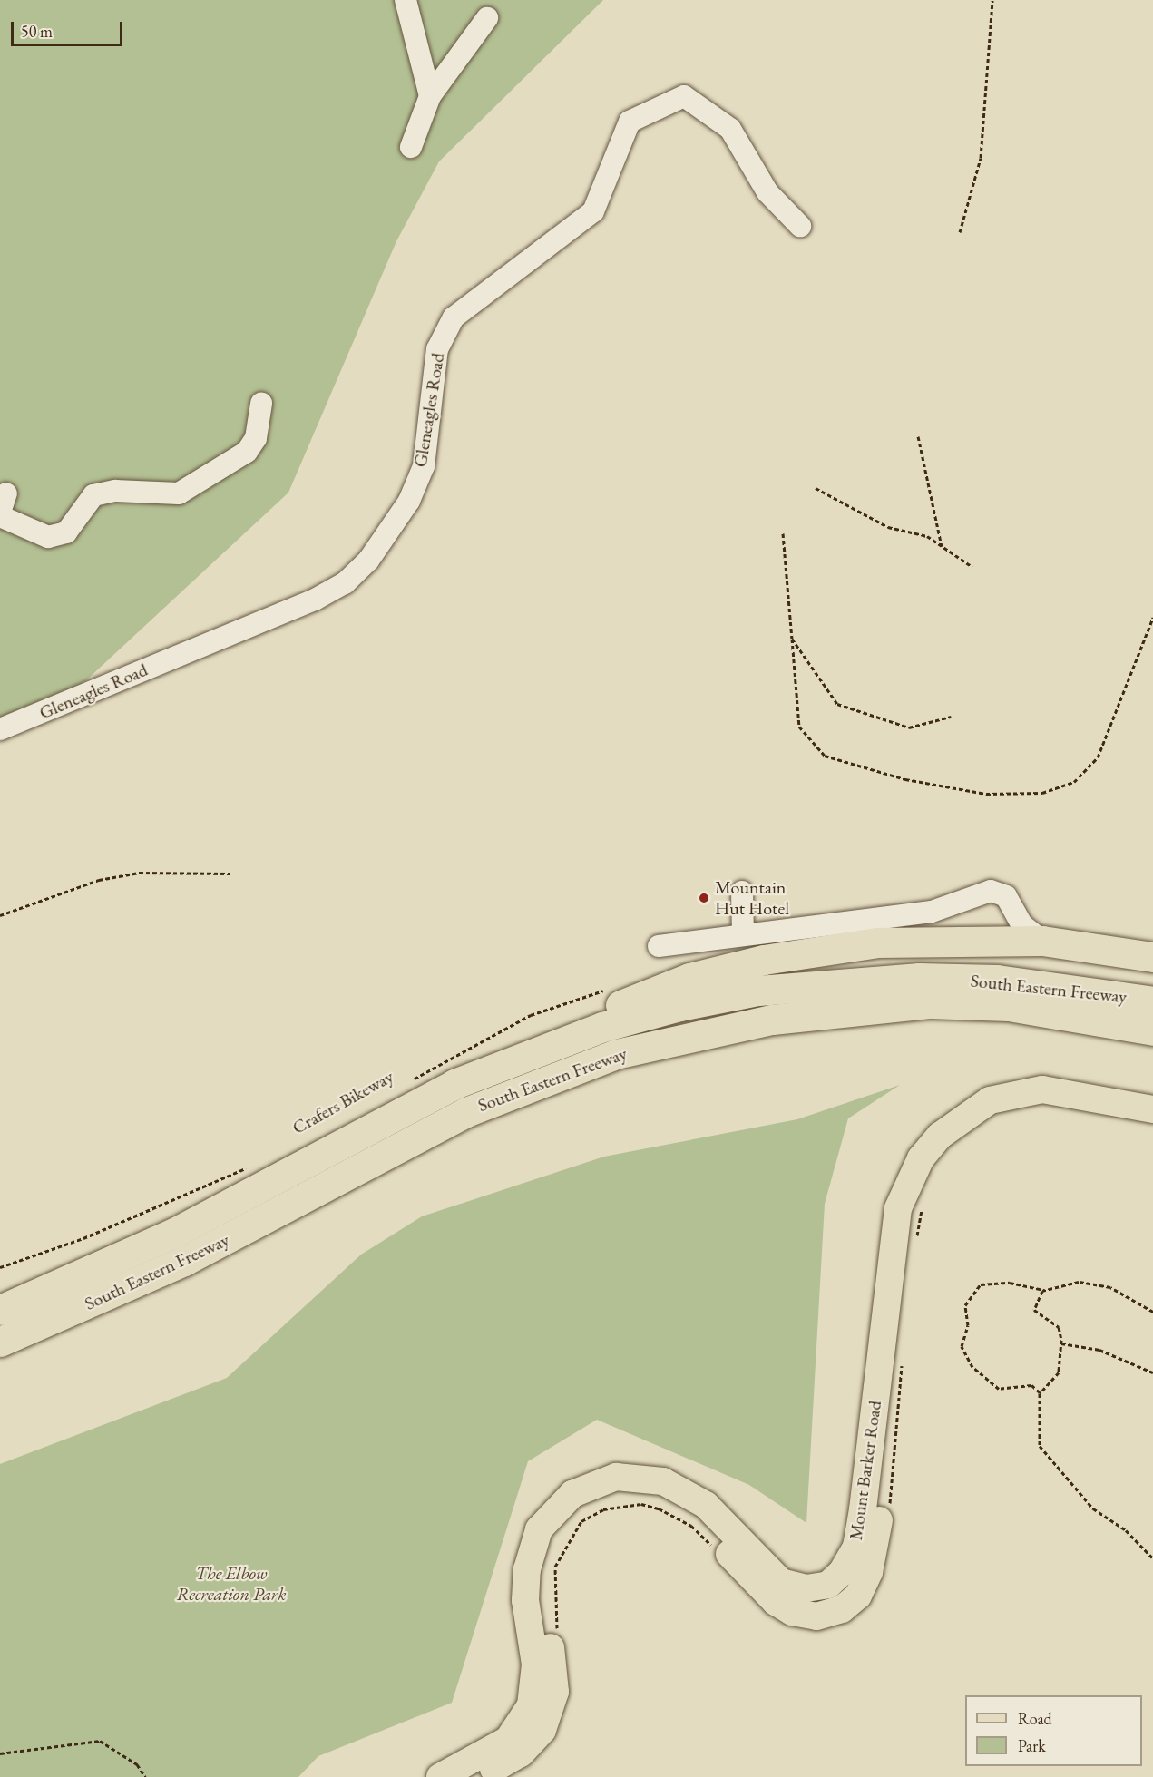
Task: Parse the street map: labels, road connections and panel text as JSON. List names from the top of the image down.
{
  "streets": {
    "highway": ["South Eastern Freeway"],
    "main road": ["Mount Barker Road"],
    "street": ["Gleneagles Road"],
    "path": ["Crafers Bikeway"]
  },
  "parks": ["The Elbow Recreation Park"],
  "places": ["Mountain Hut Hotel"],
  "legend": ["Road", "Park"],
  "scale_bar": "50 m"
}
